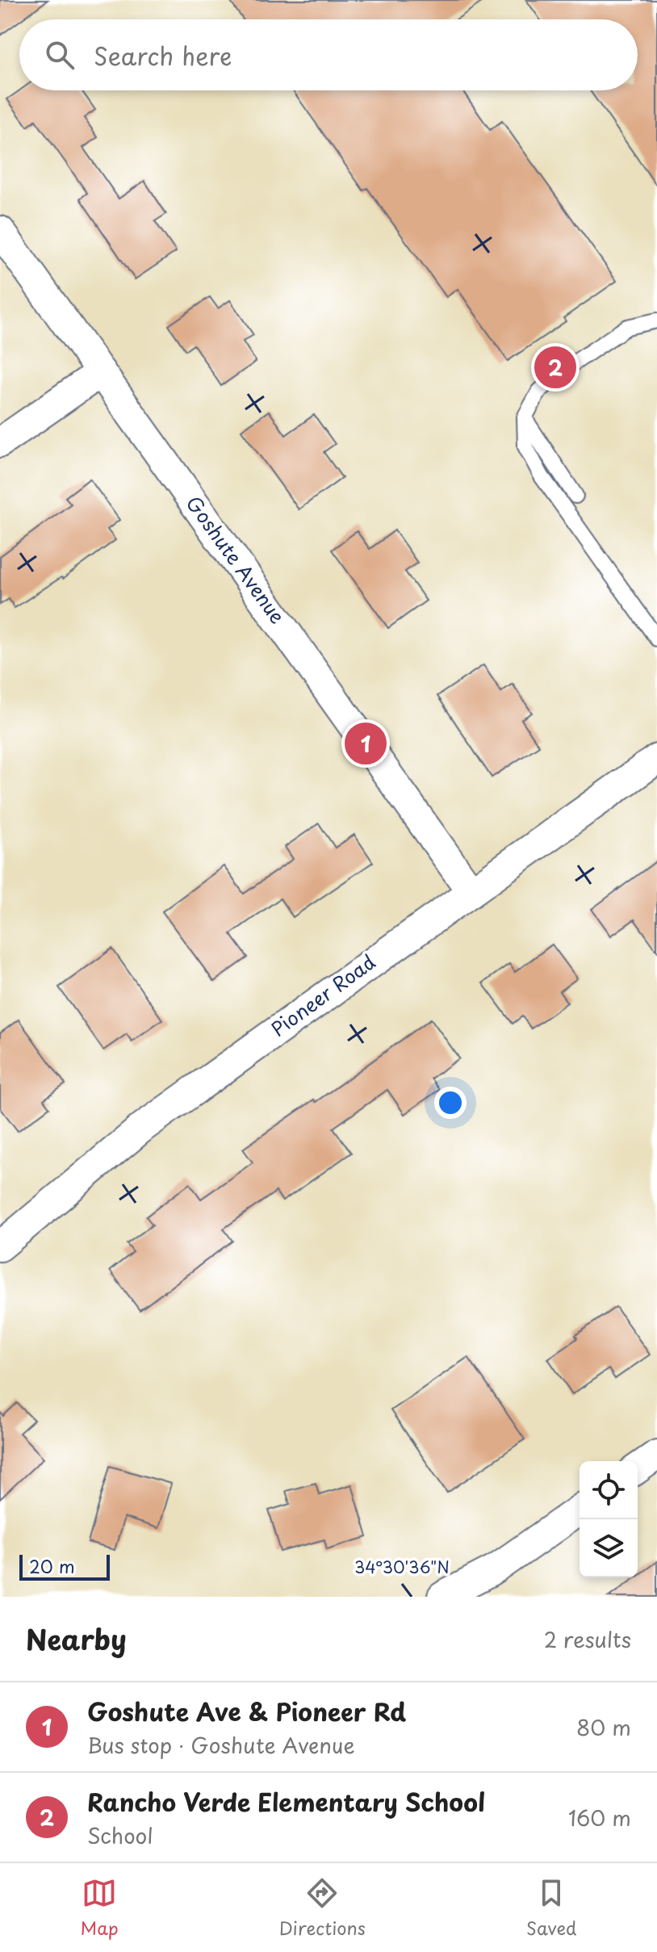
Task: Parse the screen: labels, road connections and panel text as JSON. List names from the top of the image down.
{
  "streets": {
    "street": ["Goshute Avenue", "Pioneer Road"]
  },
  "crossings": [
    ["Goshute Avenue", "Pioneer Road"]
  ],
  "scale_bar": "20 m",
  "page": {
    "search": "Search here",
    "pins": ["2", "1"],
    "scale": "20 m",
    "heading": ["Nearby", "2 results"],
    "list": [
      {
        "mark": "1",
        "name": "Goshute Ave & Pioneer Rd",
        "note": "Bus stop · Goshute Avenue",
        "value": "80 m"
      },
      {
        "mark": "2",
        "name": "Rancho Verde Elementary School",
        "note": "School",
        "value": "160 m"
      }
    ],
    "nav": ["Map", "Directions", "Saved"]
  },
  "coordinates": ["34°30'36\"N"]
}
